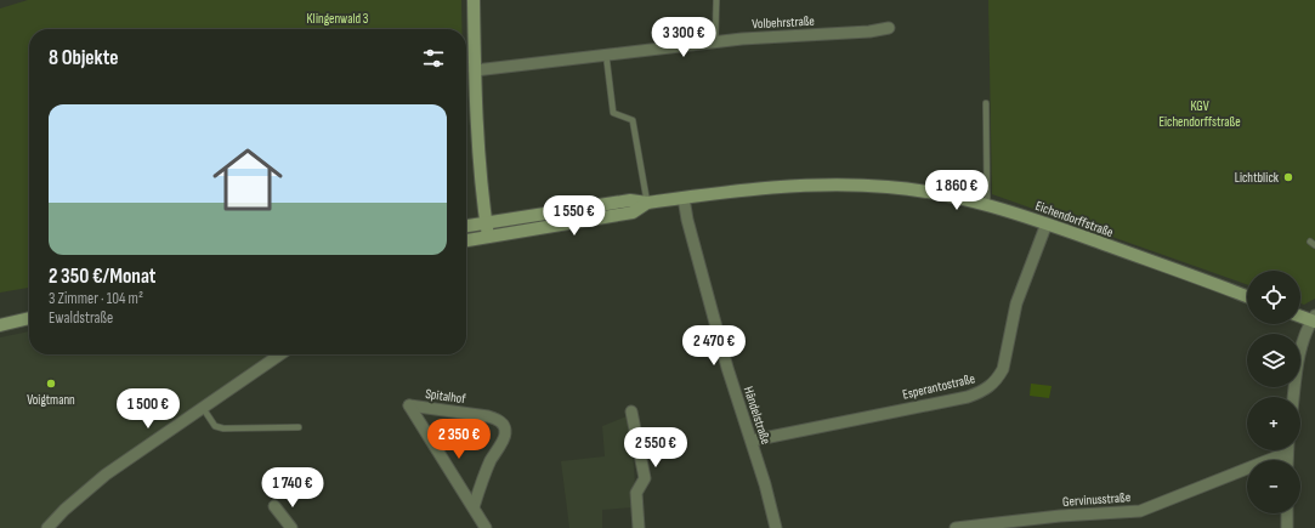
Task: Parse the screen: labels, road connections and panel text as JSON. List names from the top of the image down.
{
  "streets": {
    "street": [
      "Volbehrstraße",
      "Eichendorffstraße",
      "Esperantostraße",
      "Spitalhof",
      "Händelstraße",
      "Gervinusstraße"
    ]
  },
  "crossings": [
    ["Eichendorffstraße", "Esperantostraße"],
    ["Eichendorffstraße", "Händelstraße"],
    ["Esperantostraße", "Händelstraße"]
  ],
  "parks": ["Klingenwald 3", "KGV Eichendorffstraße"],
  "places": ["Lichtblick", "Voigtmann"],
  "page": {
    "price": [
      "3 300 €",
      "1 860 €",
      "1 550 €",
      "2 470 €",
      "1 500 €",
      "2 350 €",
      "2 550 €",
      "1 740 €"
    ],
    "heading": "8 Objekte",
    "list": [
      {
        "name": "2 350 €/Monat",
        "note": "3 Zimmer · 104 m² · Ewaldstraße"
      }
    ],
    "map_buttons": ["+", "−"]
  }
}
